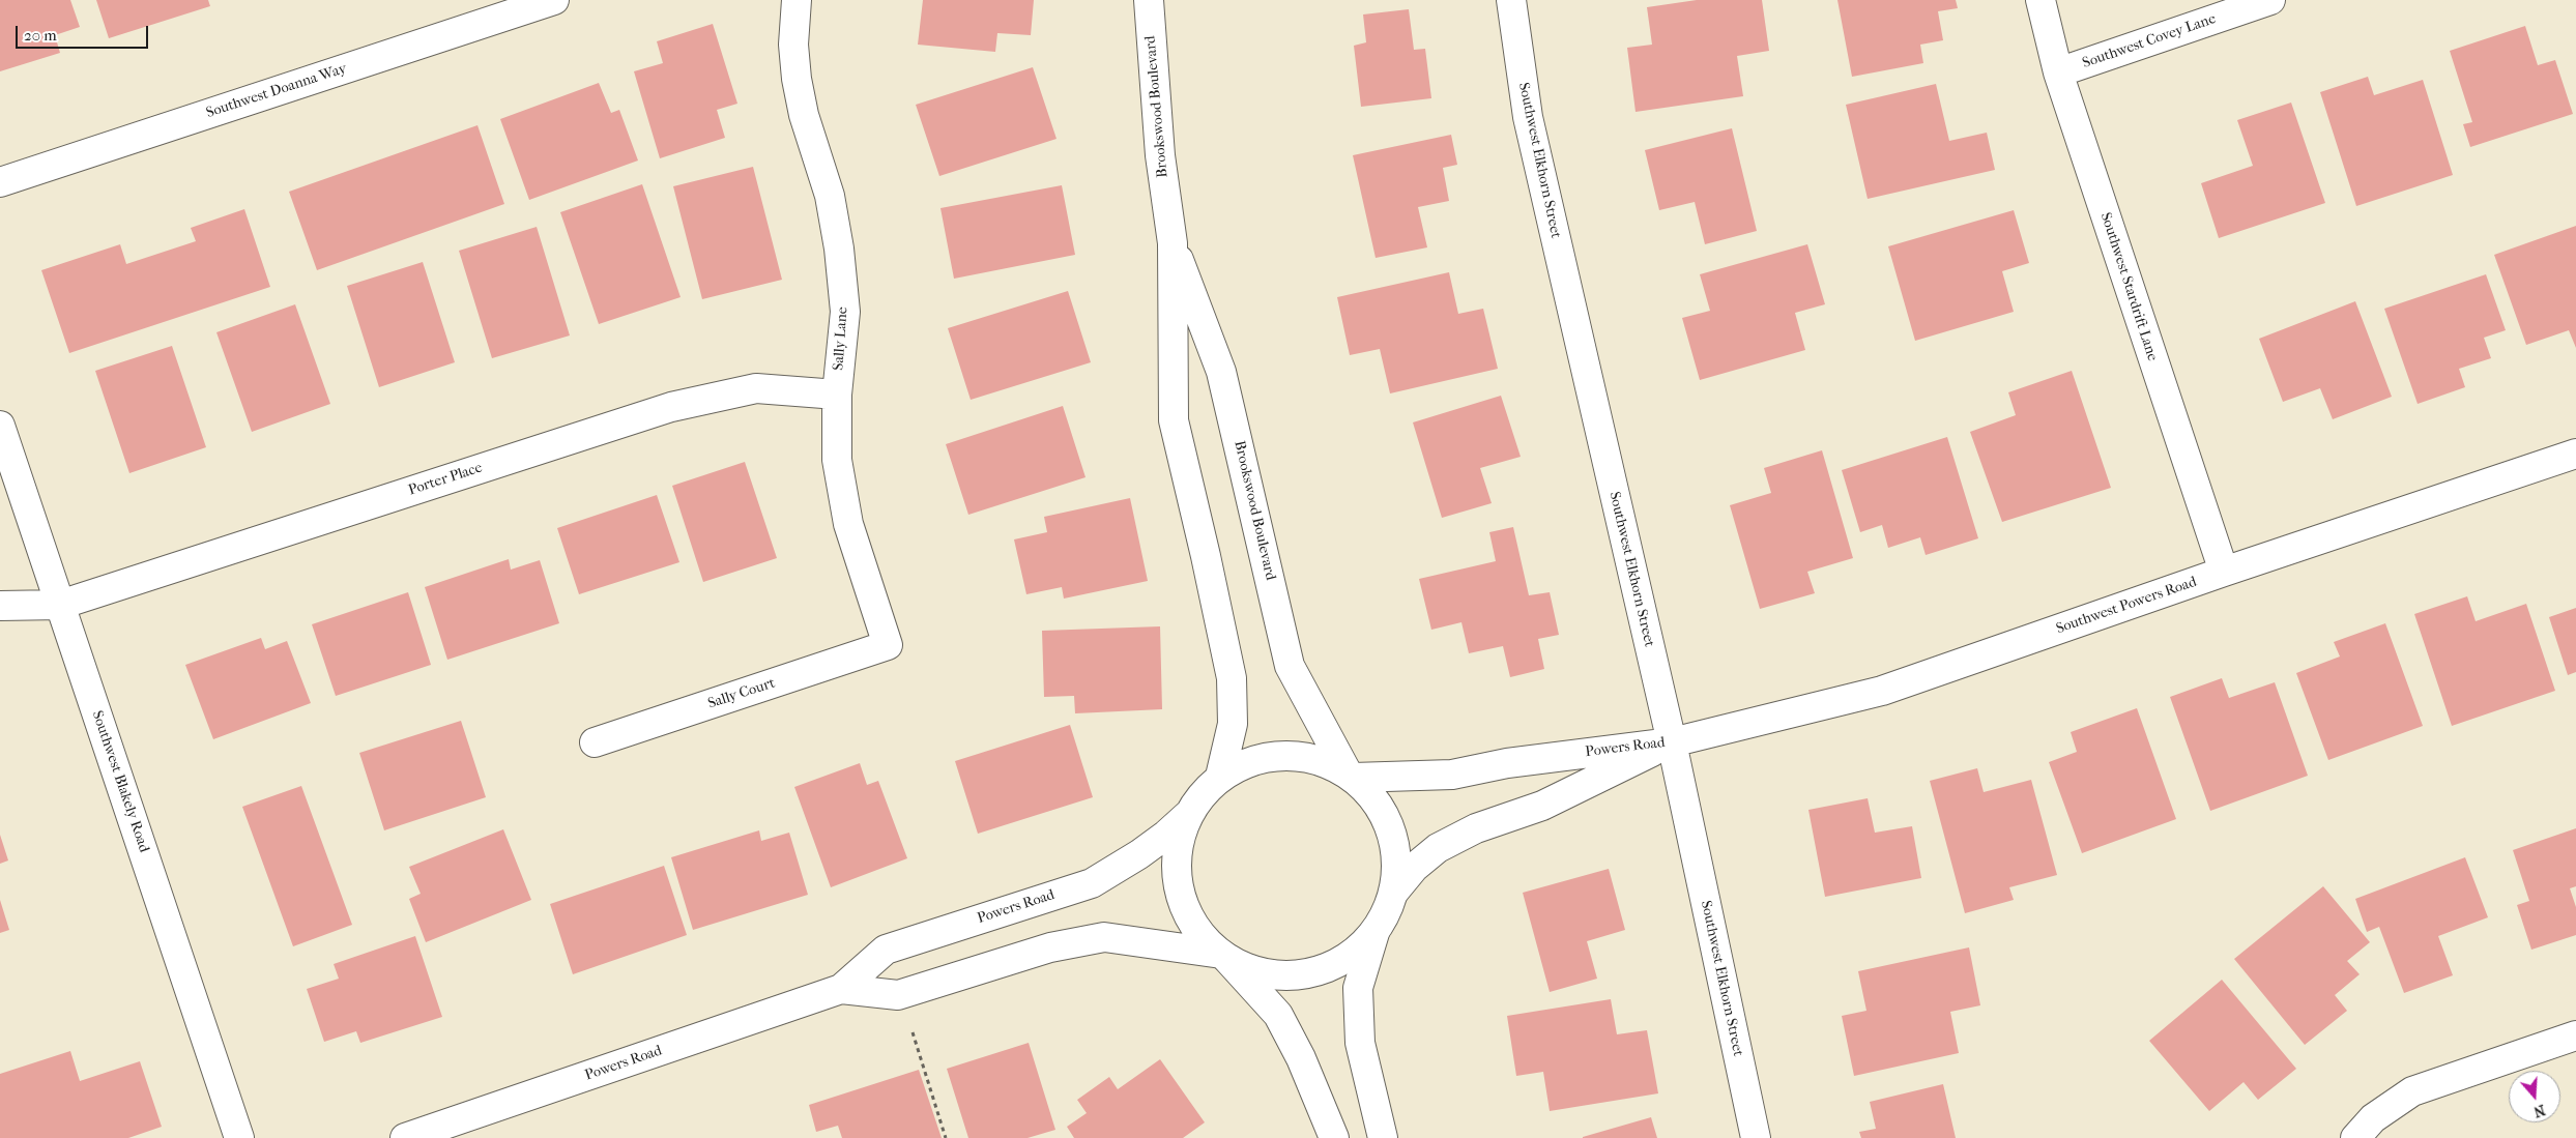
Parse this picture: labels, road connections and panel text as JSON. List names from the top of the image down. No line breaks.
{"streets":{"street":["Southwest Covey Lane","Southwest Doanna Way","Brookswood Boulevard","Southwest Elkhorn Street","Southwest Stardrift Lane","Sally Lane","Porter Place","Southwest Powers Road","Sally Court","Powers Road","Southwest Blakely Road"]},"crossings":[["Southwest Covey Lane","Southwest Stardrift Lane"],["Brookswood Boulevard","Powers Road"],["Southwest Elkhorn Street","Southwest Powers Road"],["Southwest Elkhorn Street","Powers Road"],["Southwest Stardrift Lane","Southwest Powers Road"],["Sally Lane","Porter Place"],["Sally Lane","Sally Court"],["Porter Place","Southwest Blakely Road"],["Southwest Powers Road","Powers Road"]],"scale_bar":"20 m","north":"bottom"}
